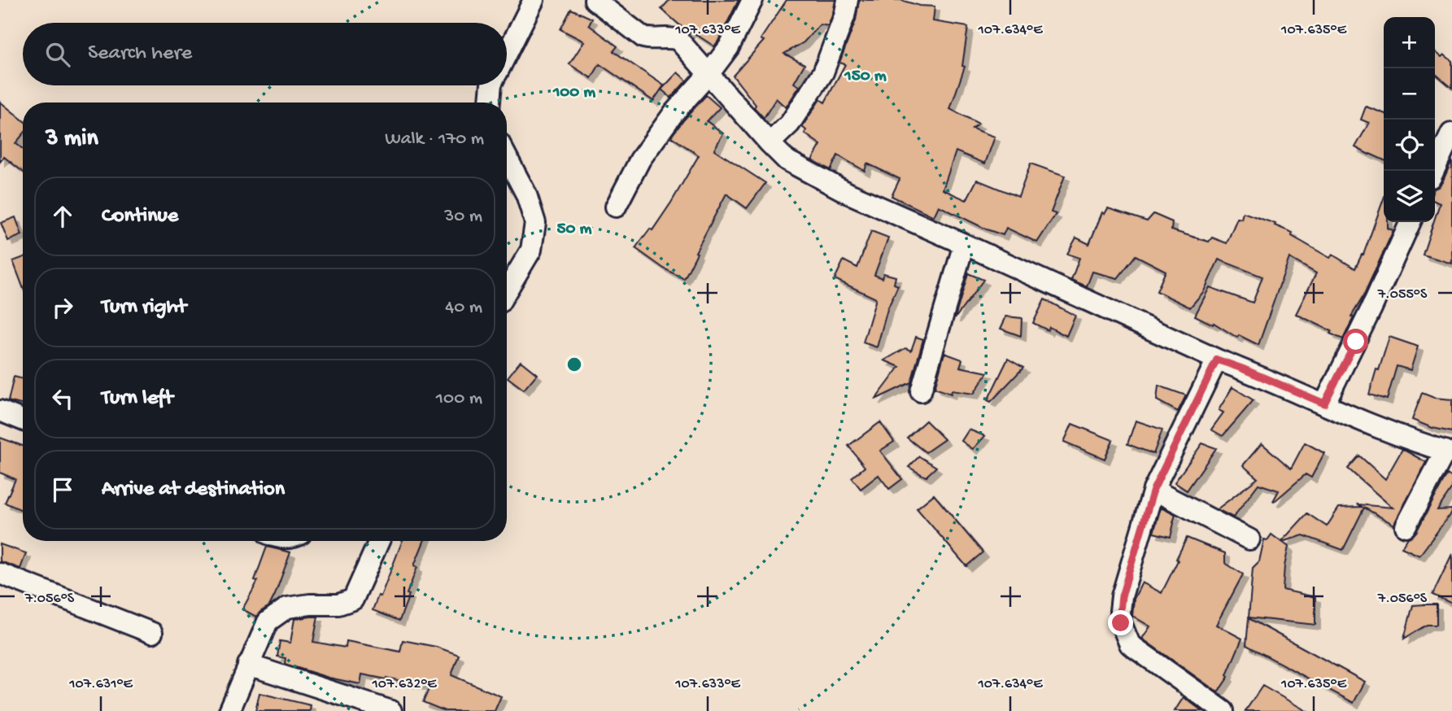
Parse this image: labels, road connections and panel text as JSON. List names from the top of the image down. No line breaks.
{"page":{"map_buttons":["+","−"],"search":"Search here","heading":["3 min","Walk · 170 m"],"list":[["Continue","30 m"],["Turn right","40 m"],["Turn left","100 m"],"Arrive at destination"]},"coordinates":["107.633°E","107.634°E","107.635°E","7.055°S","7.056°S","107.631°E","107.632°E"],"rings":["150 m","100 m","50 m"]}
